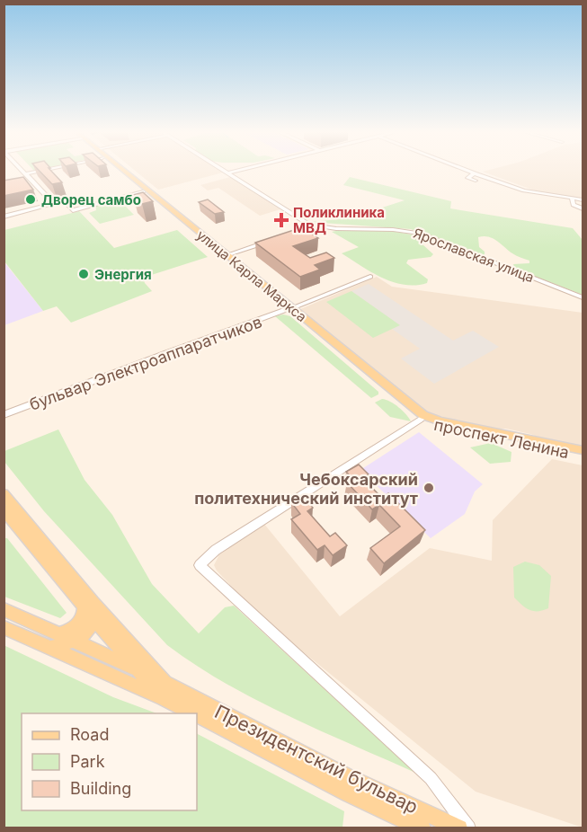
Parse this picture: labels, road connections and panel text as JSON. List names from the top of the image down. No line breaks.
{"streets":{"main road":["улица Карла Маркса","проспект Ленина","Президентский бульвар"],"street":["Ярославская улица","бульвар Электроаппаратчиков"]},"crossings":[["улица Карла Маркса","бульвар Электроаппаратчиков"],["улица Карла Маркса","проспект Ленина"]],"places":{"other":["Дворец самбо","Энергия","Чебоксарский политехнический институт"],"health":["Поликлиника МВД"]},"legend":["Road","Park","Building"]}
